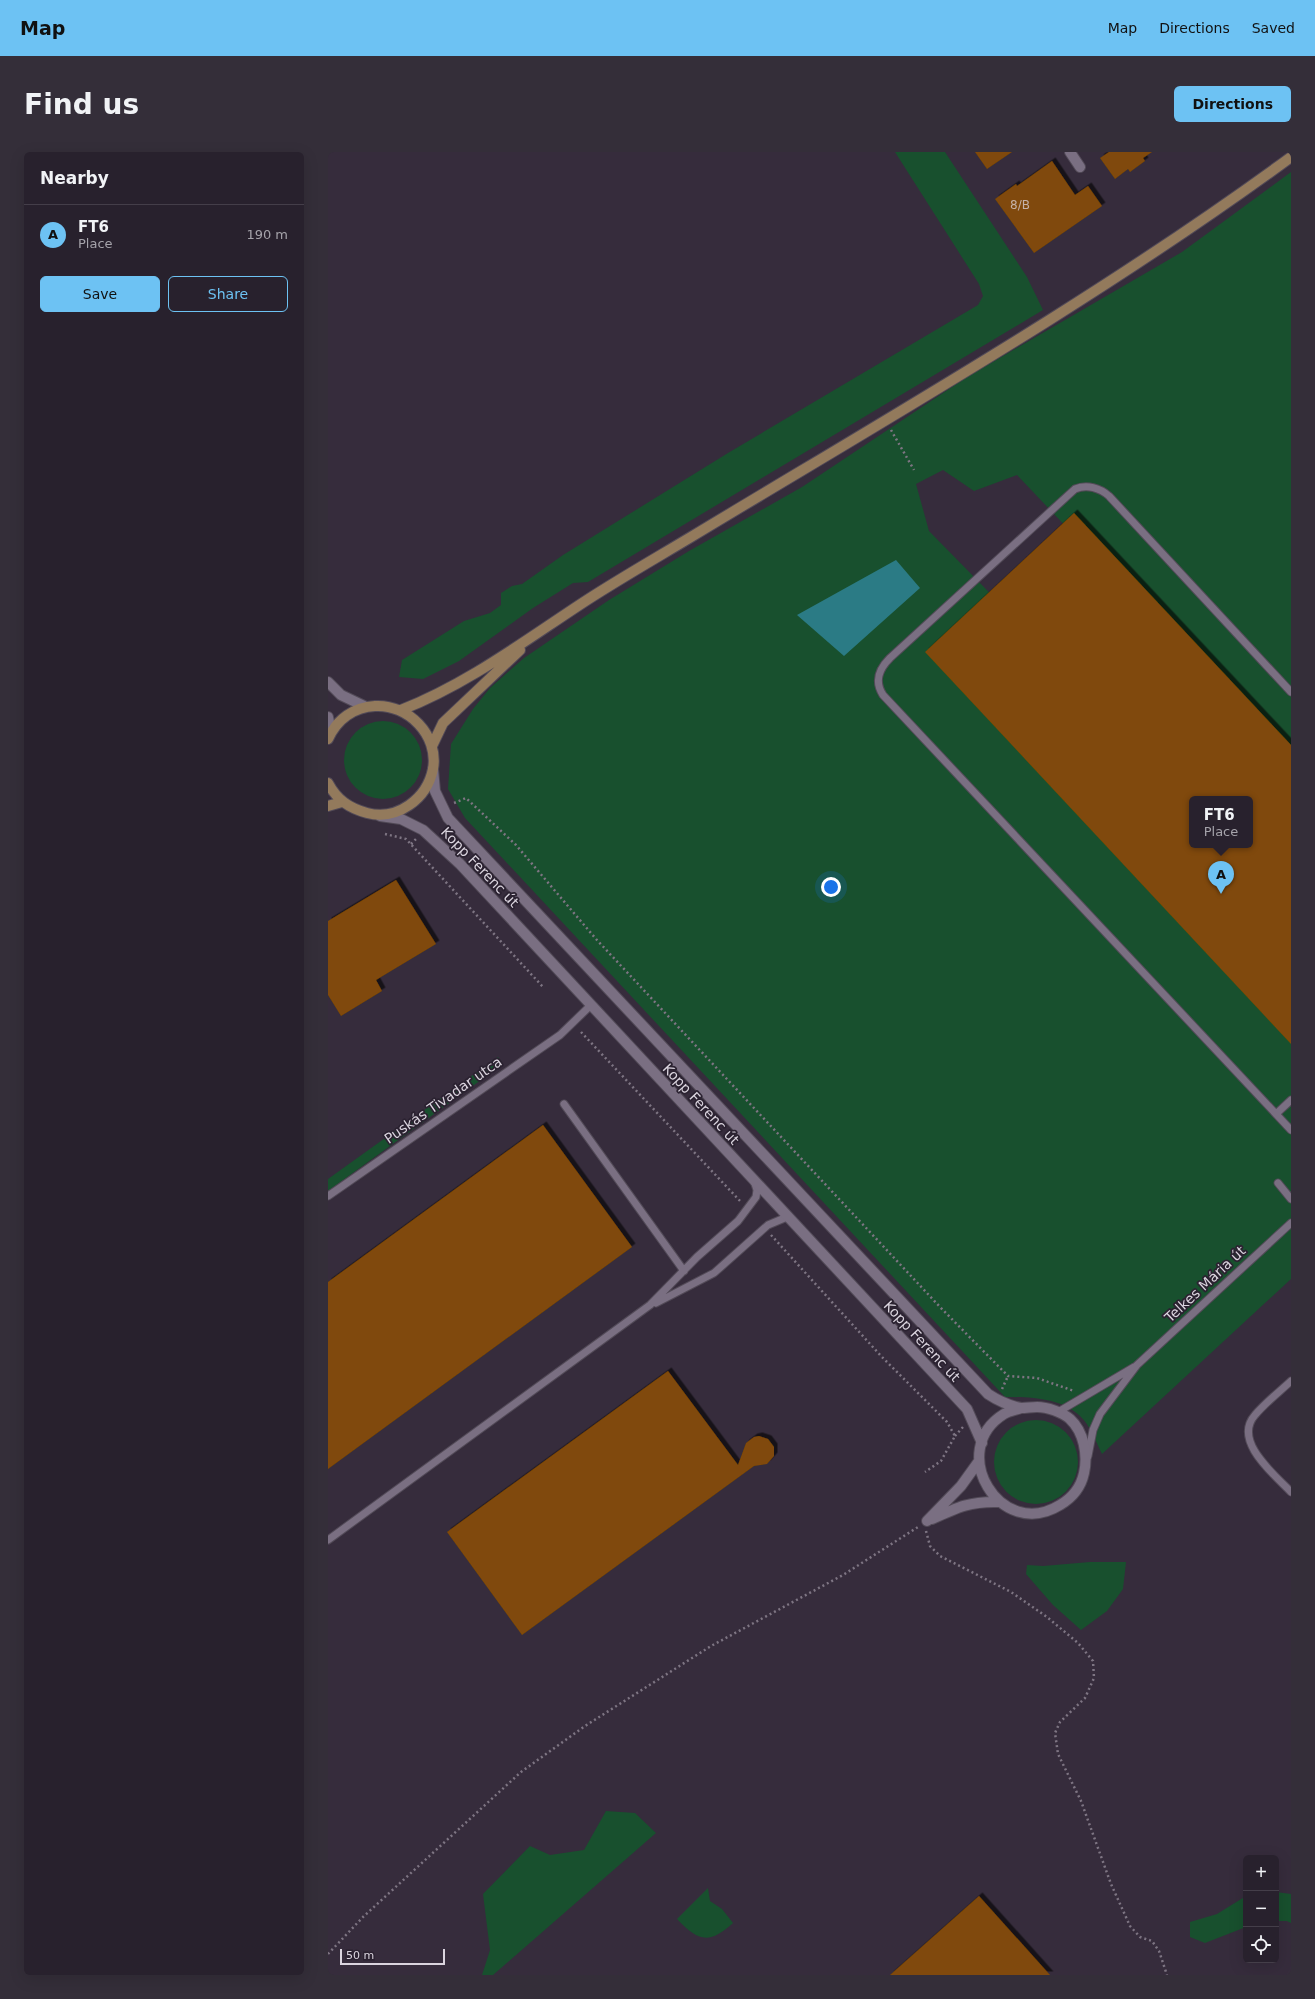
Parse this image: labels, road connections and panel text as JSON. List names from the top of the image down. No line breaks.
{"streets":{"street":["Kopp Ferenc út"],"lane":["Puskás Tivadar utca","Telkes Mária út"]},"crossings":[["Kopp Ferenc út","Puskás Tivadar utca"]],"house_numbers":["8/B"],"scale_bar":"50 m","page":{"header":"Map","nav":["Map","Directions","Saved"],"buttons":["Directions",["Save","Share"]],"title":"Find us","heading":"Nearby","list":[{"mark":"A","name":"FT6","note":"Place","value":"190 m"}],"popup":["FT6","Place"],"pins":"A","map_buttons":["+","−"],"scale":"50 m"}}
